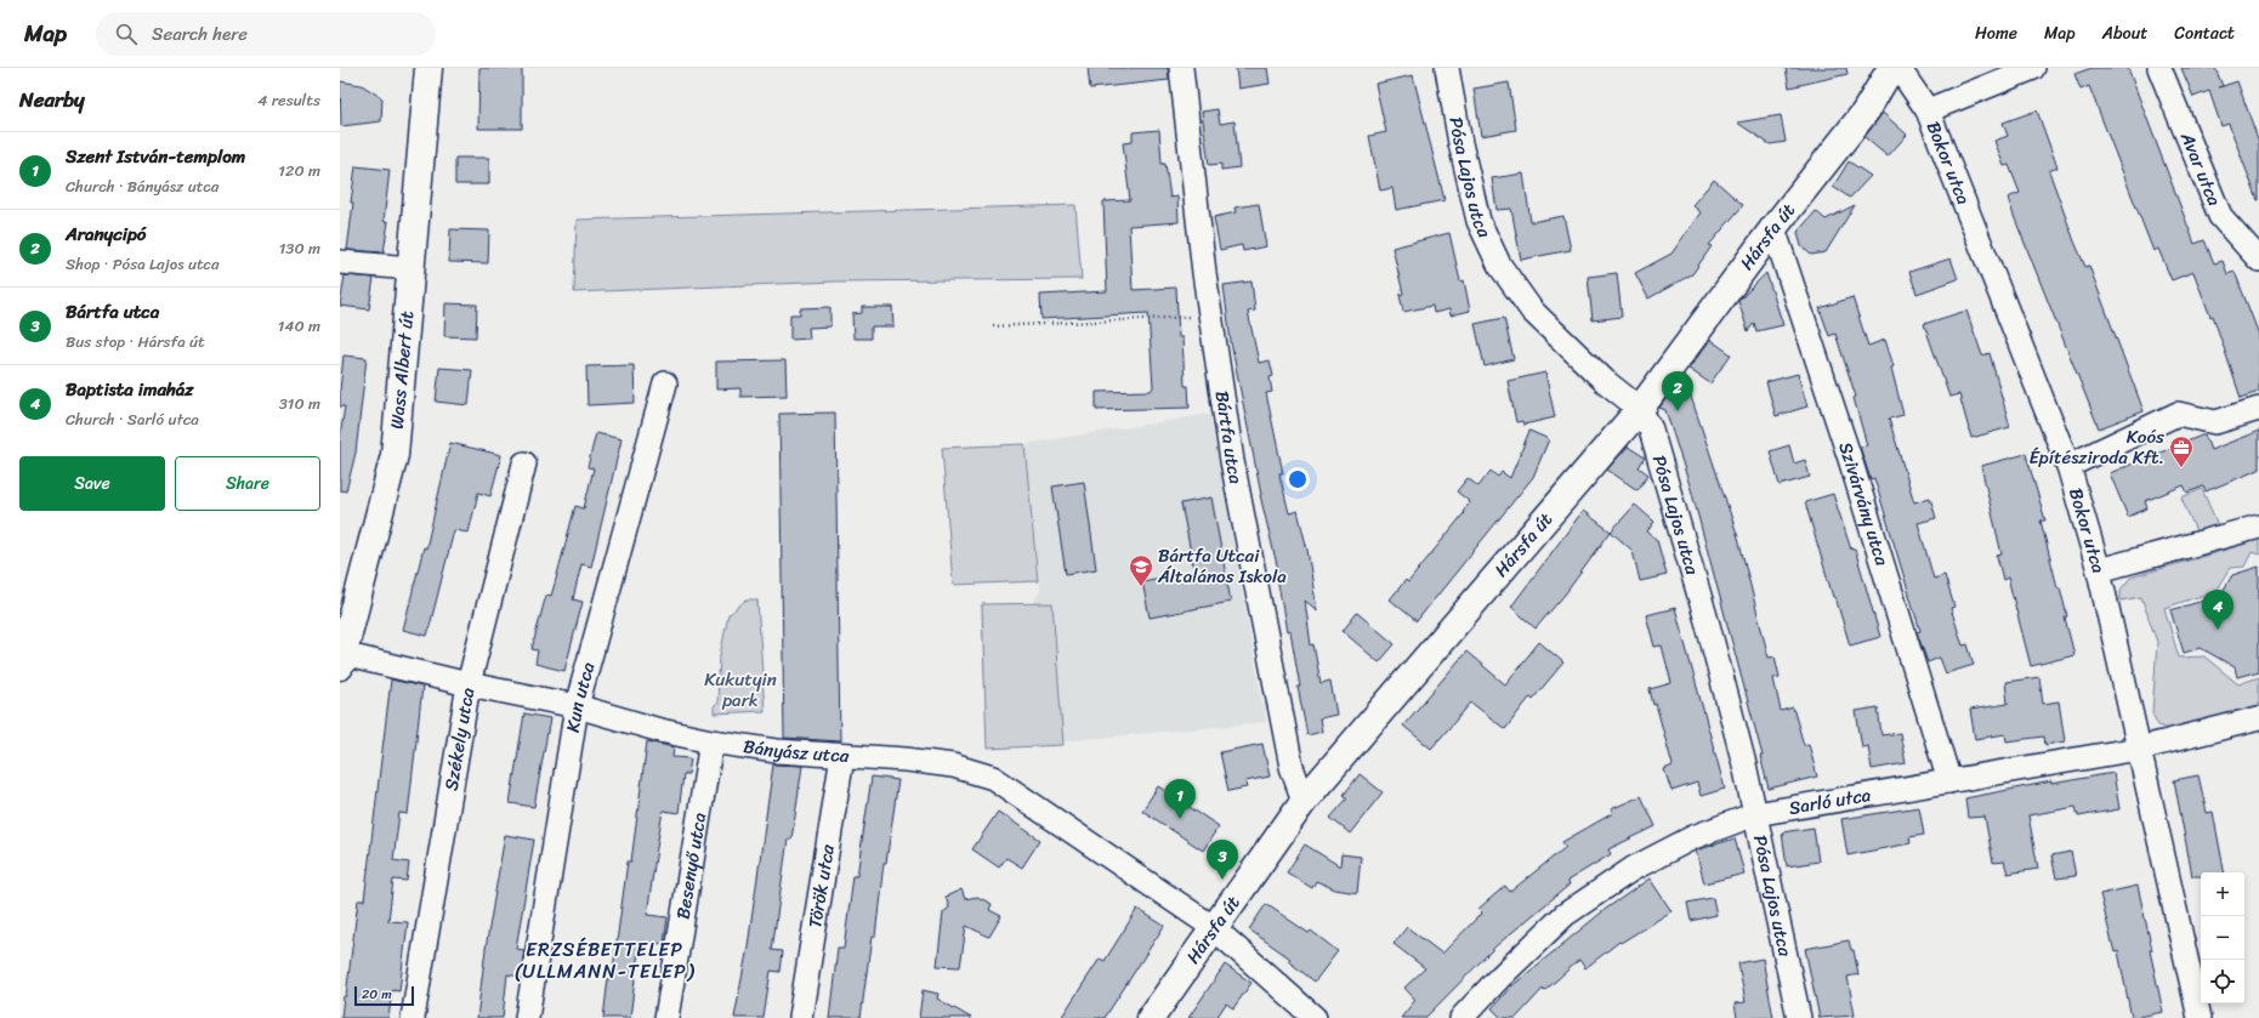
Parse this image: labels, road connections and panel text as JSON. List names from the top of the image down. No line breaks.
{"streets":{"street":["Bokor utca","Avar utca","Pósa Lajos utca","Hársfa út","Wass Albert út","Bártfa utca","Szivárvány utca","Kun utca","Székely utca","Bányász utca","Sarló utca","Besenyő utca","Török utca"]},"crossings":[["Bokor utca","Sarló utca"],["Pósa Lajos utca","Hársfa út"],["Pósa Lajos utca","Sarló utca"],["Hársfa út","Bártfa utca"],["Hársfa út","Szivárvány utca"],["Hársfa út","Bányász utca"],["Wass Albert út","Bányász utca"],["Szivárvány utca","Sarló utca"],["Kun utca","Bányász utca"],["Székely utca","Bányász utca"],["Bányász utca","Besenyő utca"],["Bányász utca","Török utca"]],"districts":["ERZSÉBETTELEP (ULLMANN-TELEP)"],"parks":["Kukutyin park"],"places":{"office":["Koós Építésziroda Kft."],"school or university":["Bártfa Utcai Általános Iskola"]},"scale_bar":"20 m","page":{"header":"Map","search":"Search here","nav":["Home","Map","About","Contact"],"heading":["Nearby","4 results"],"list":[{"mark":"1","name":"Szent István-templom","note":"Church · Bányász utca","value":"120 m"},{"mark":"2","name":"Aranycipó","note":"Shop · Pósa Lajos utca","value":"130 m"},{"mark":"3","name":"Bártfa utca","note":"Bus stop · Hársfa út","value":"140 m"},{"mark":"4","name":"Baptista imaház","note":"Church · Sarló utca","value":"310 m"}],"pins":["2","4","1","3"],"buttons":["Save","Share"],"map_buttons":["+","−"],"scale":"20 m"}}
